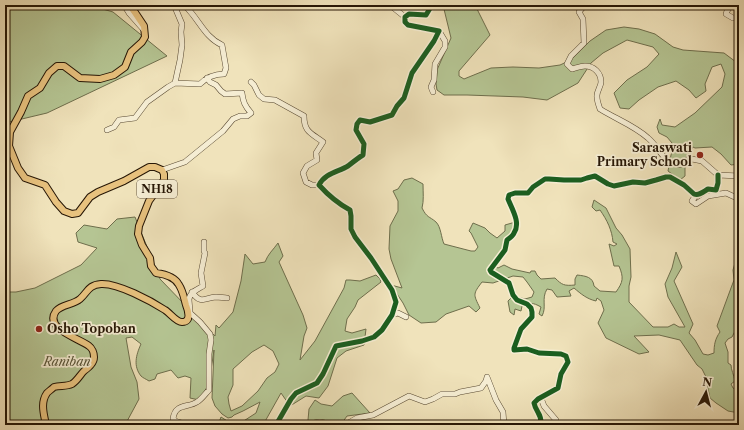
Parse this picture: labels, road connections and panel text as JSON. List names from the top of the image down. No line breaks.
{"streets":{"main road":["NH18"]},"parks":["Raniban"],"places":["Saraswati Primary School","Osho Topoban"],"north":"top"}
